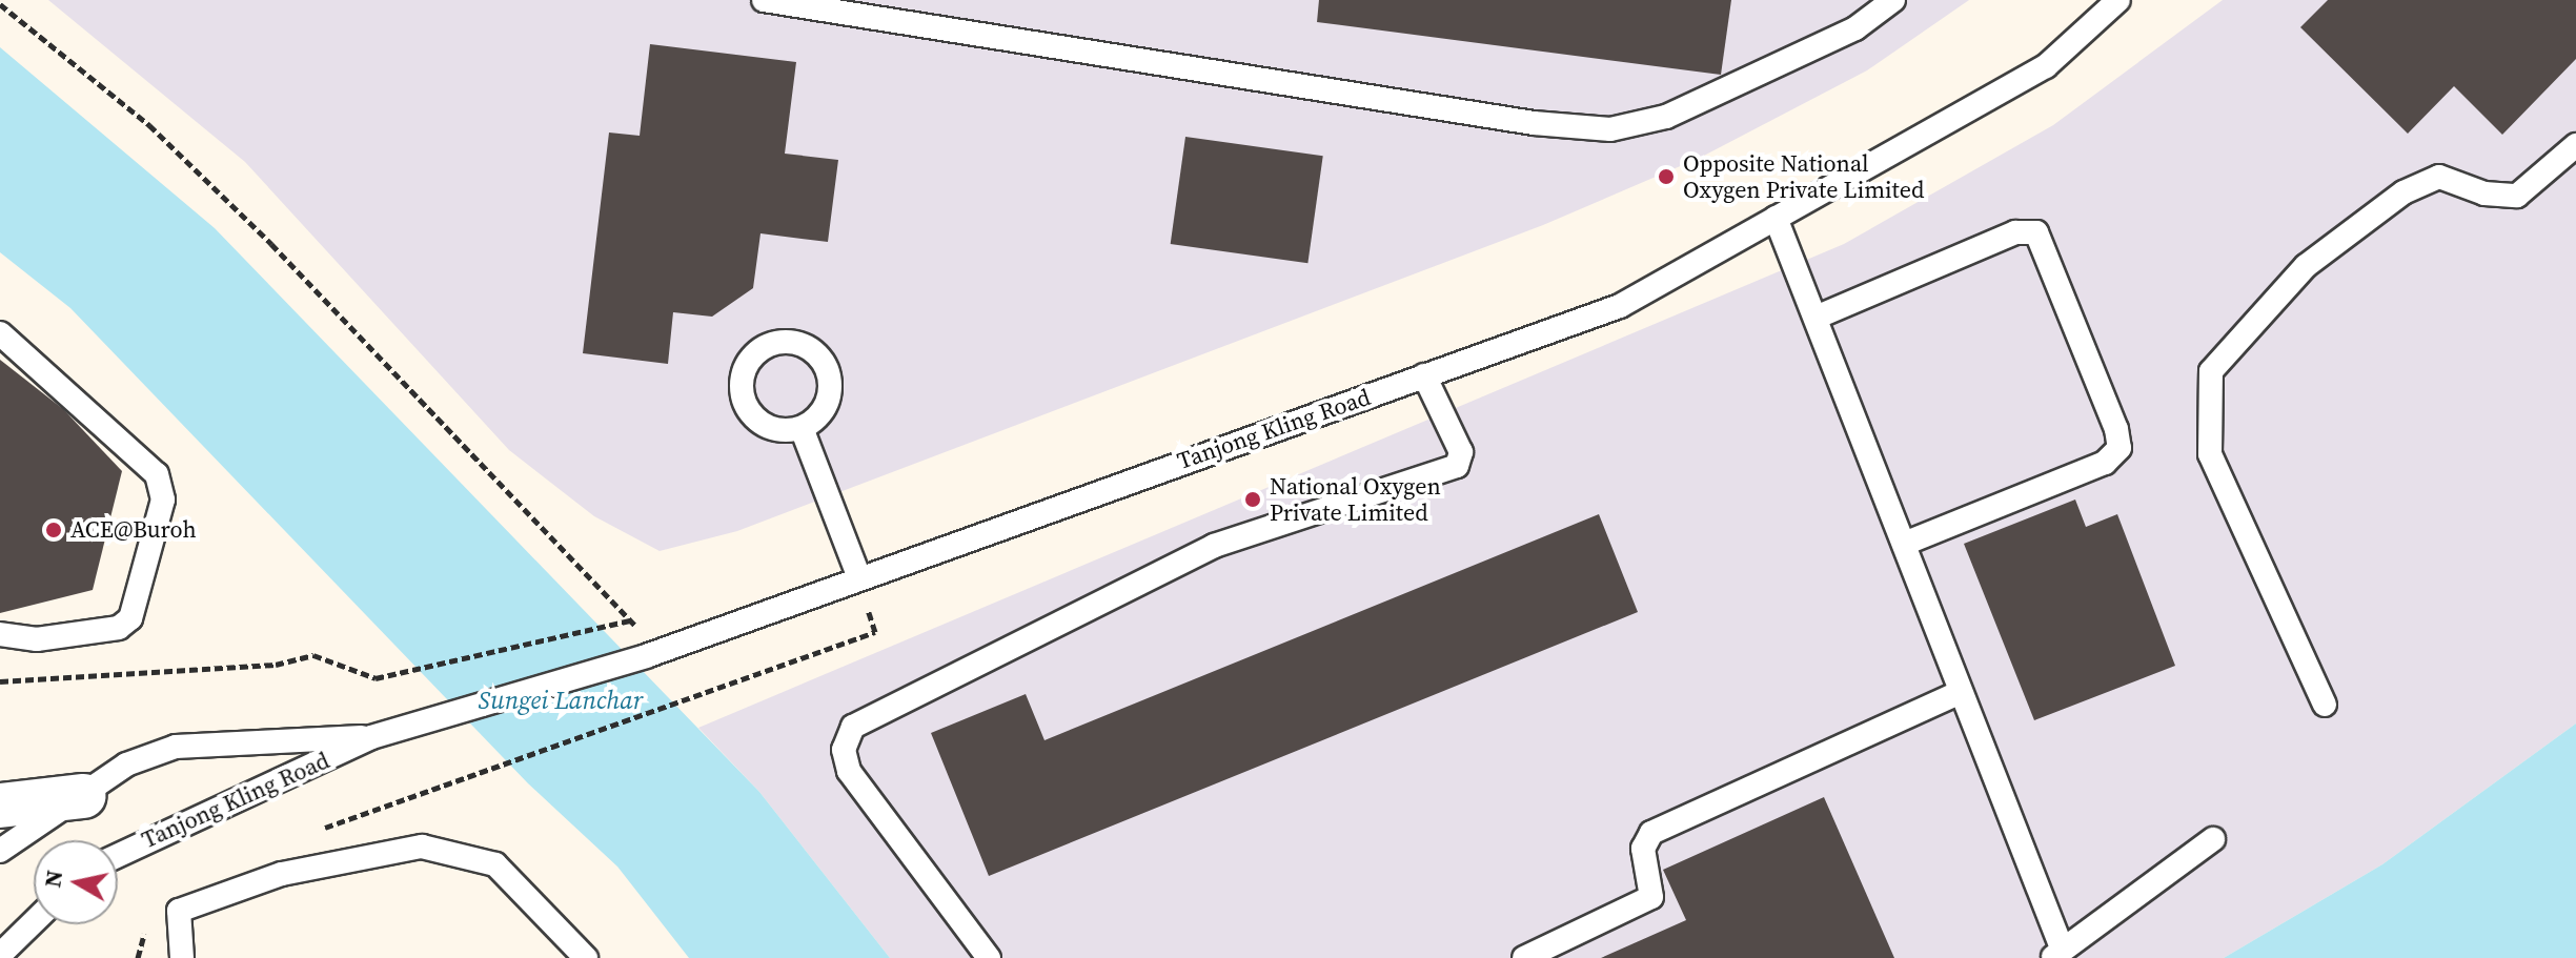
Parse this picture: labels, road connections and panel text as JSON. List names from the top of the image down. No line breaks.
{"streets":{"lane":["Tanjong Kling Road"]},"water":["Sungei Lanchar"],"places":["Opposite National Oxygen Private Limited","National Oxygen Private Limited","ACE@Buroh"],"north":"left"}
